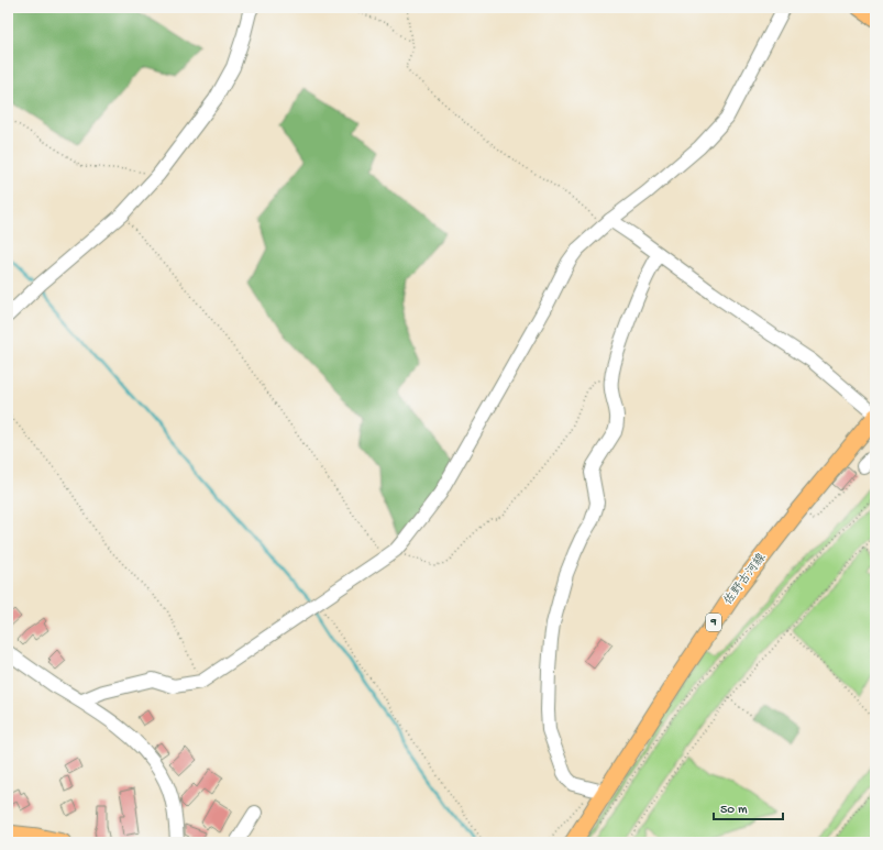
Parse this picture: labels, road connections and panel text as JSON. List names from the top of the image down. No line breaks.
{"streets":{"main road":["佐野古河線","9"]},"scale_bar":"50 m"}
